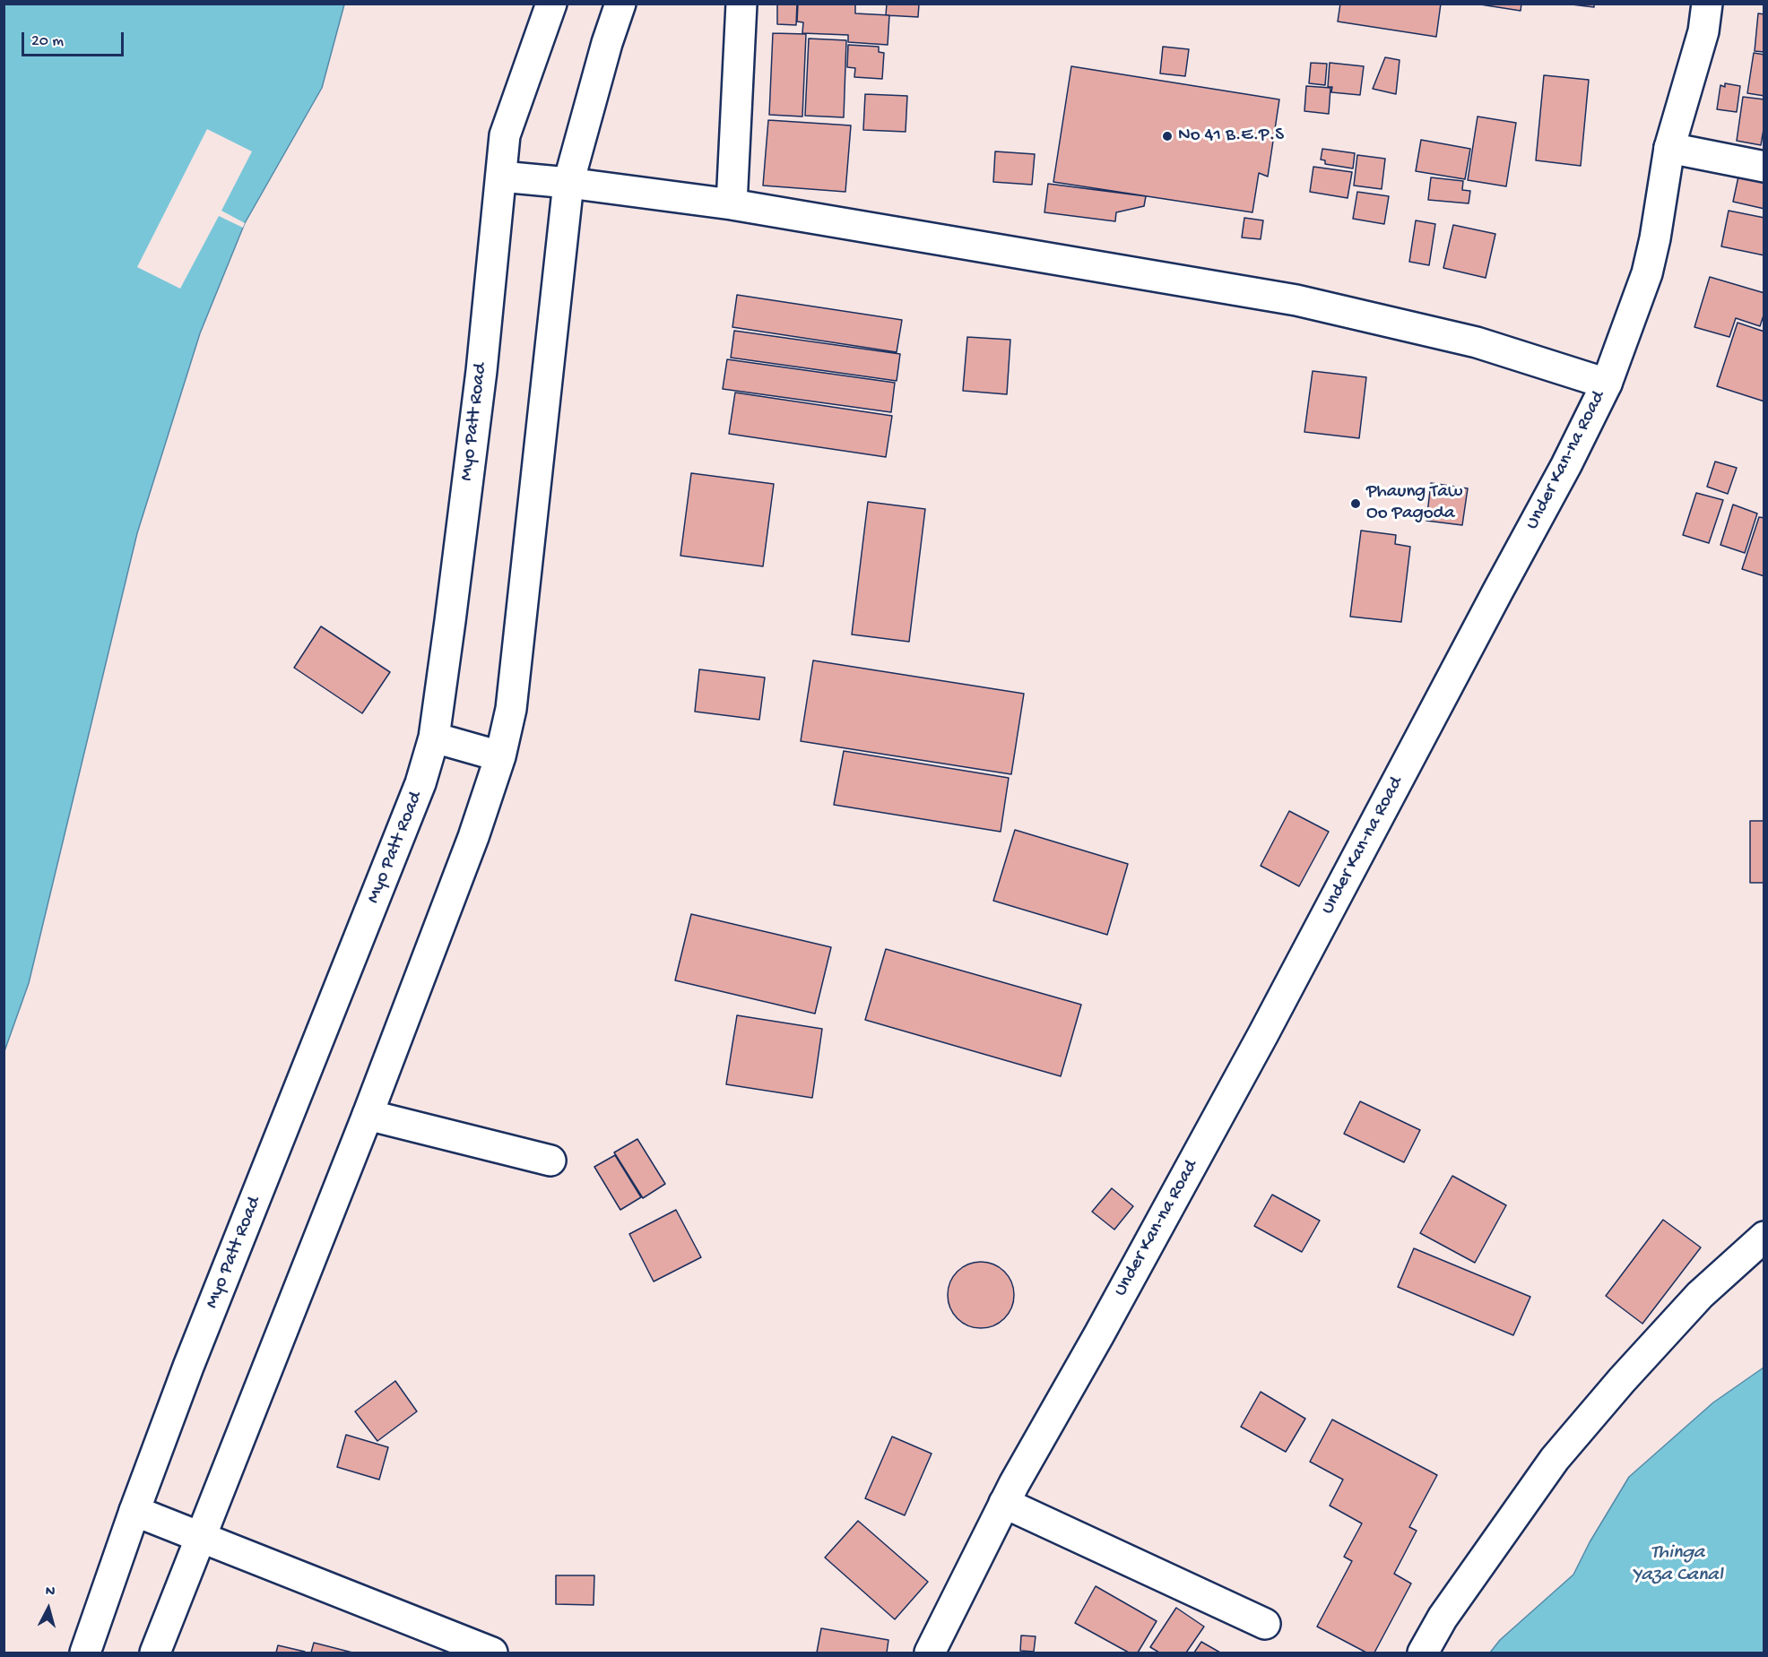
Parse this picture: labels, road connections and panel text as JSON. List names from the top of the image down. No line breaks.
{"streets":{"street":["Myo Patt Road","Under Kan-na Road"]},"water":["Thinga Yaza Canal"],"places":["No 41 B.E.P.S","Phaung Taw Oo Pagoda"],"scale_bar":"20 m","north":"top"}
